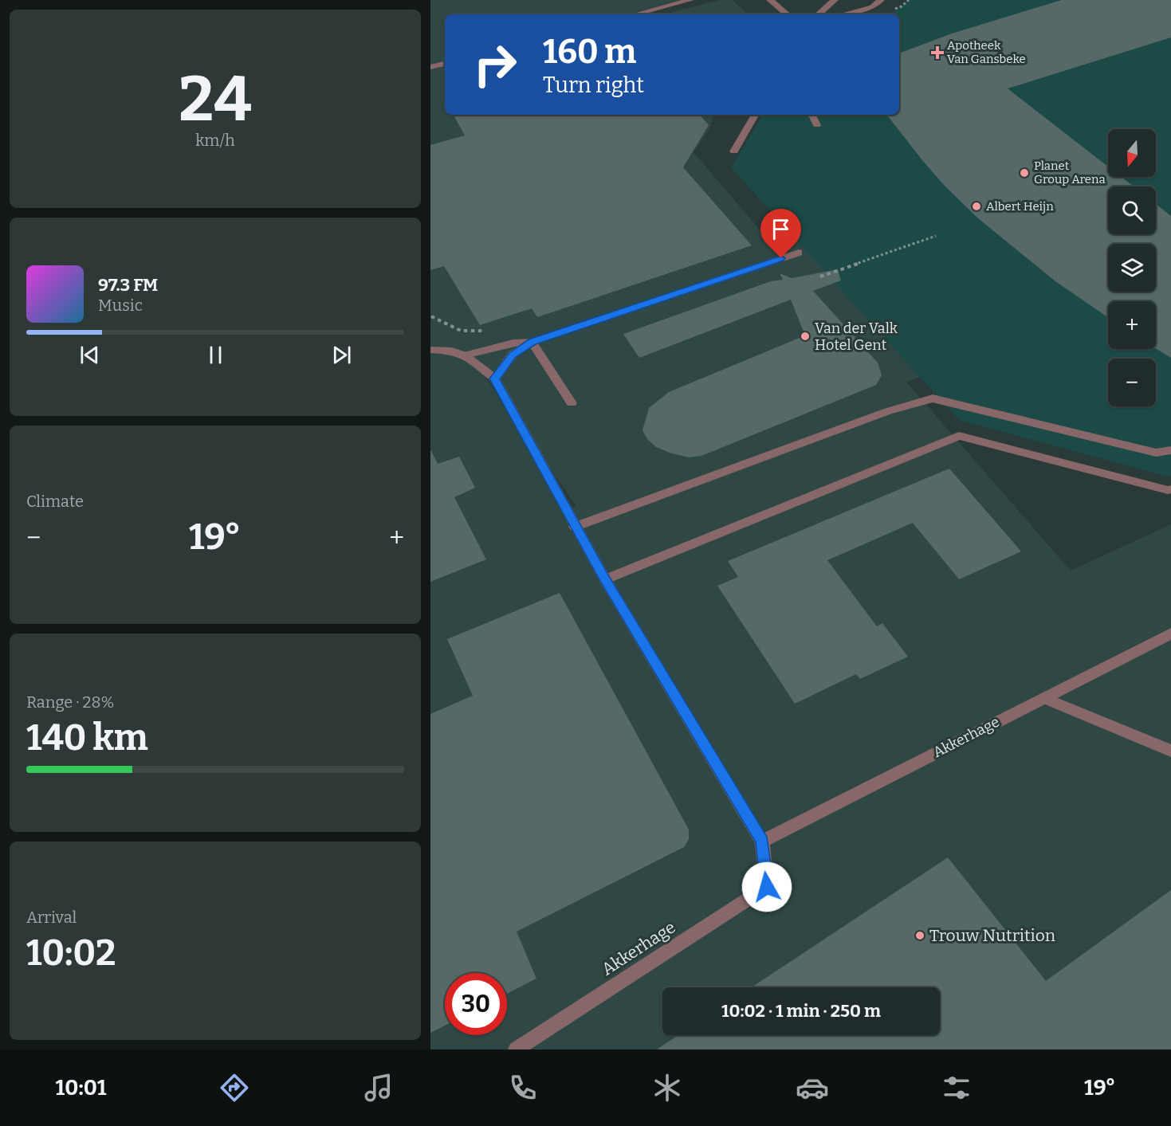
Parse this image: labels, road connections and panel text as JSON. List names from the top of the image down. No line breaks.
{"streets":{"street":["Akkerhage"]},"places":{"health":["Apotheek Van Gansbeke"],"other":["Planet Group Arena","Albert Heijn","Van der Valk Hotel Gent","Trouw Nutrition"]},"north":"bottom","page":{"tile":[["24","km/h"],"Climate",["Range · 28%","140 km"],["Arrival","10:02"]],"turn":["160 m","Turn right"],"map_buttons":["+","−"],"song":["97.3 FM","Music"],"heat":["−","19°","+"],"limit":"30","trip":"10:02 · 1 min · 250 m","tabs":["10:01","19°"]}}
